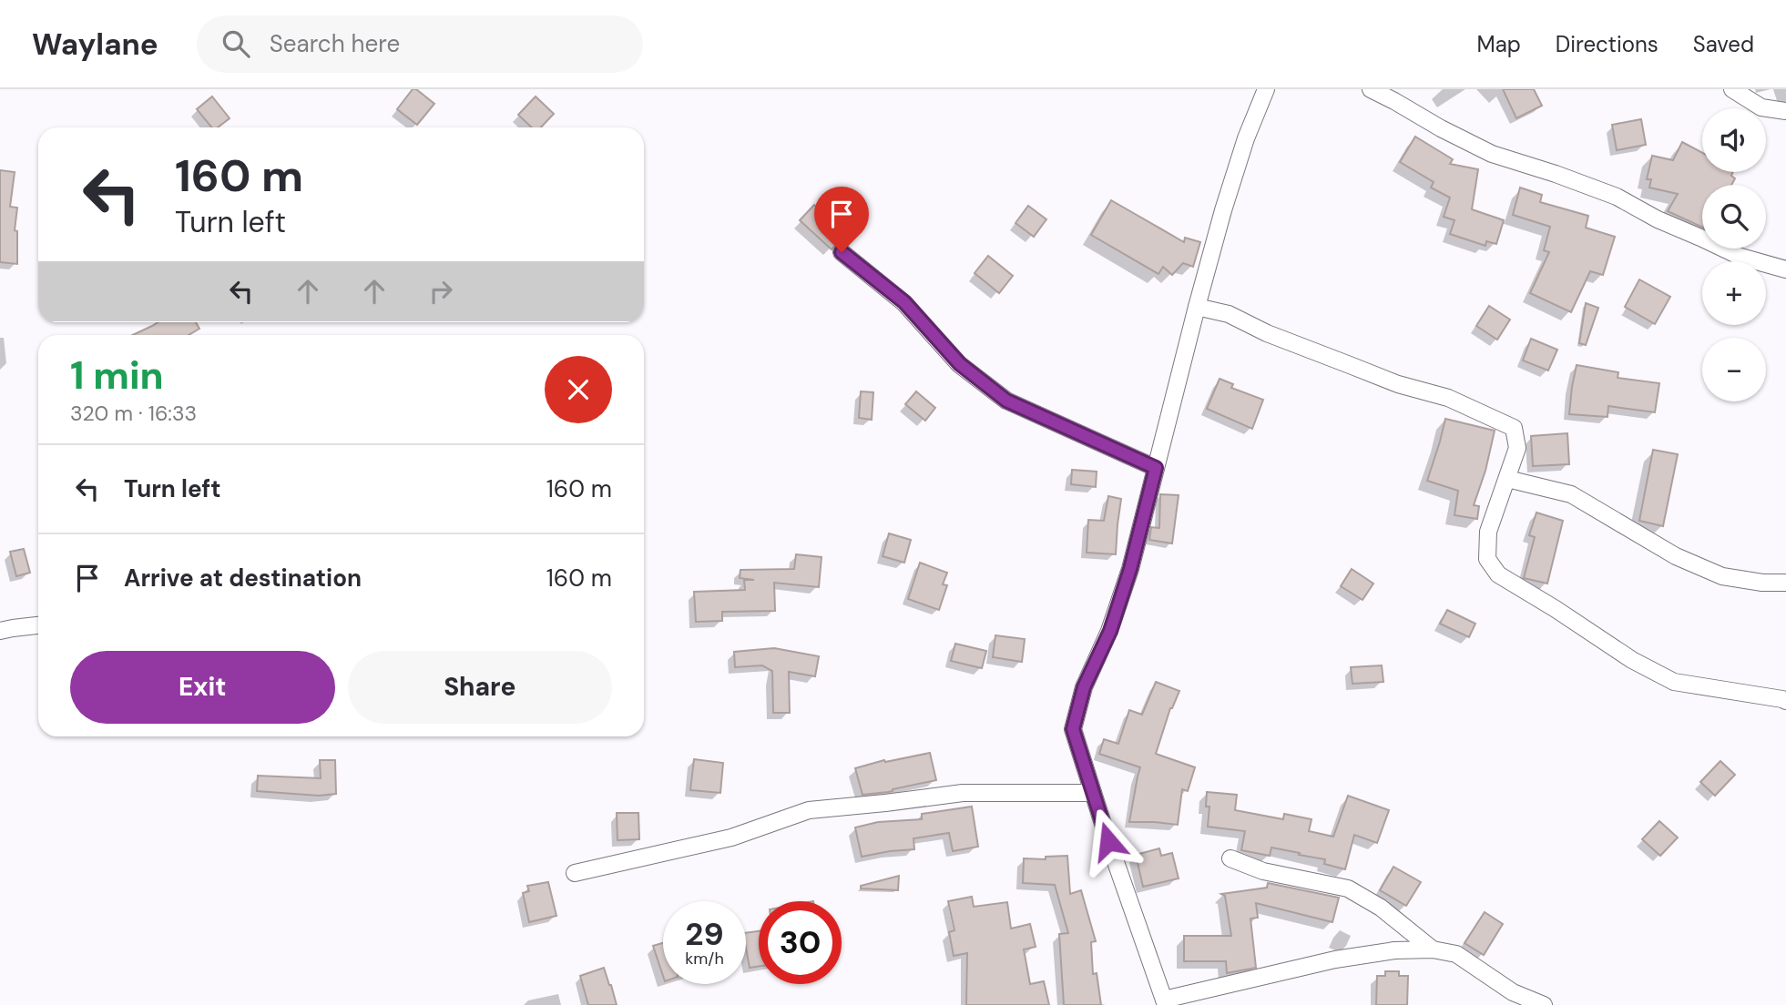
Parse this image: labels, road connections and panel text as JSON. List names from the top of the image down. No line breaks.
{"page":{"header":"Waylane","search":"Search here","nav":["Map","Directions","Saved"],"map_buttons":["+","−"],"turn":["160 m","Turn left"],"heading":["1 min","320 m · 16:33"],"list":[{"name":"Turn left","value":"160 m"},{"name":"Arrive at destination","value":"160 m"}],"buttons":["Exit","Share"],"speed":"29 km/h","limit":"30"}}
